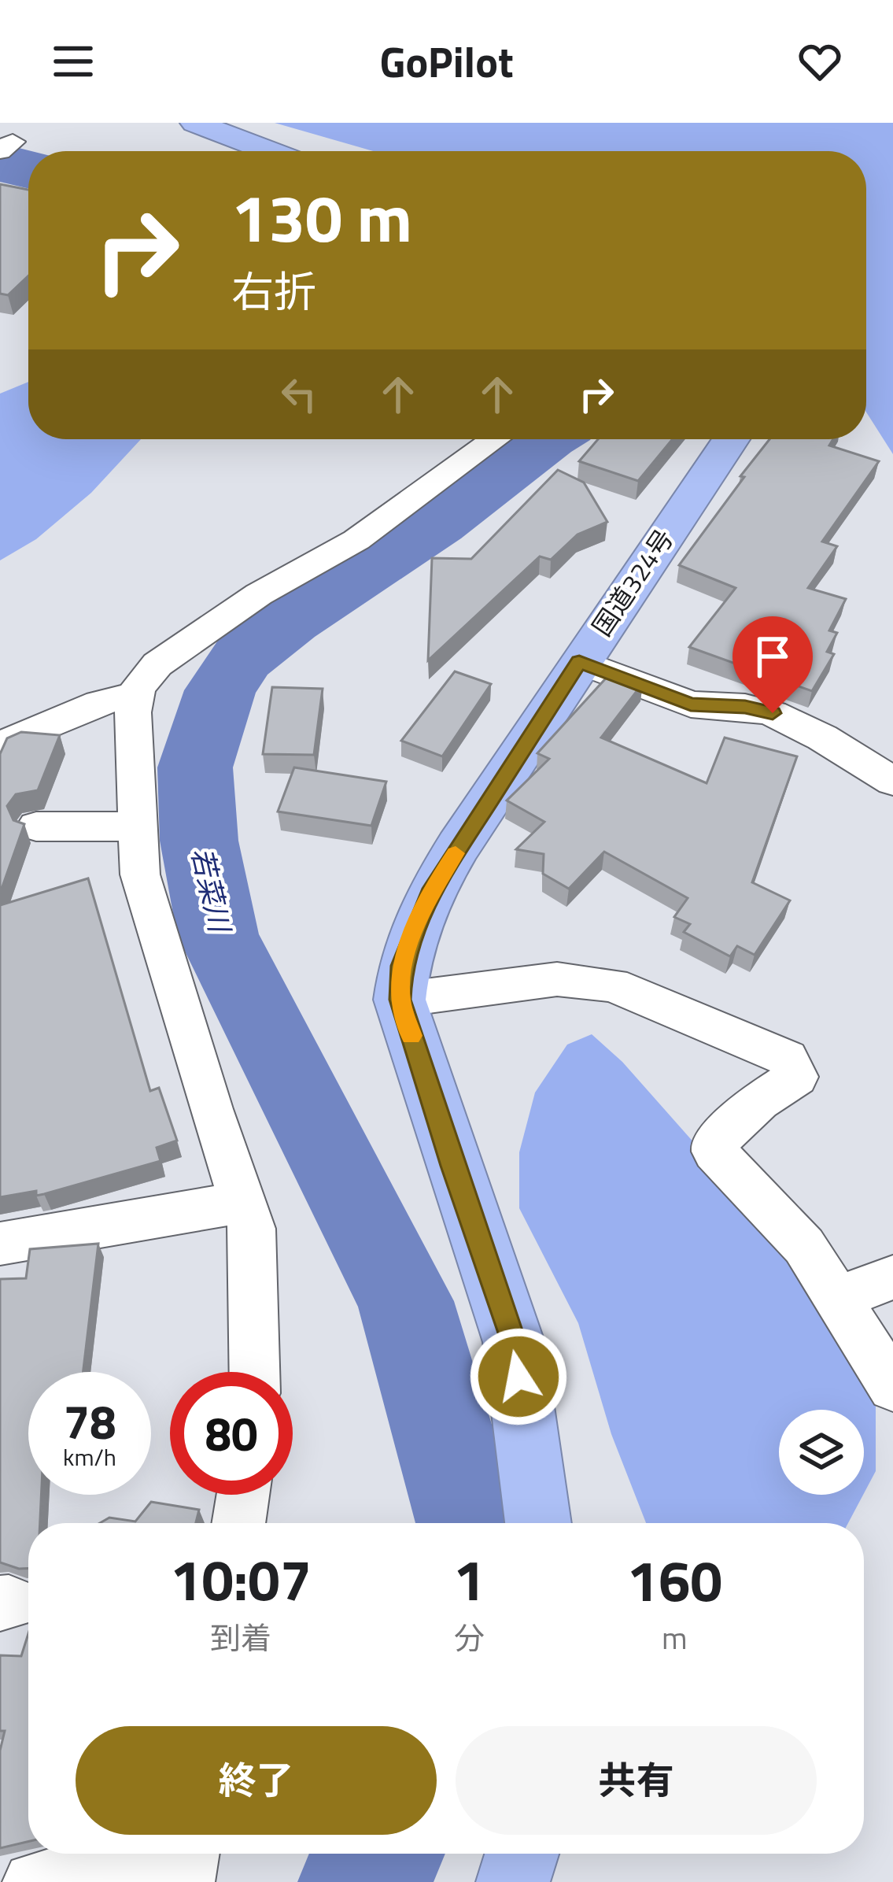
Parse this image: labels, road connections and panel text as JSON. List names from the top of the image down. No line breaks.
{"streets":{"highway":["国道324号"]},"water":["若菜川"],"page":{"header":"GoPilot","turn":["130 m","右折"],"speed":"78 km/h","limit":"80","eta":["10:07","到着","1","分","160","m"],"buttons":["終了","共有"]}}
